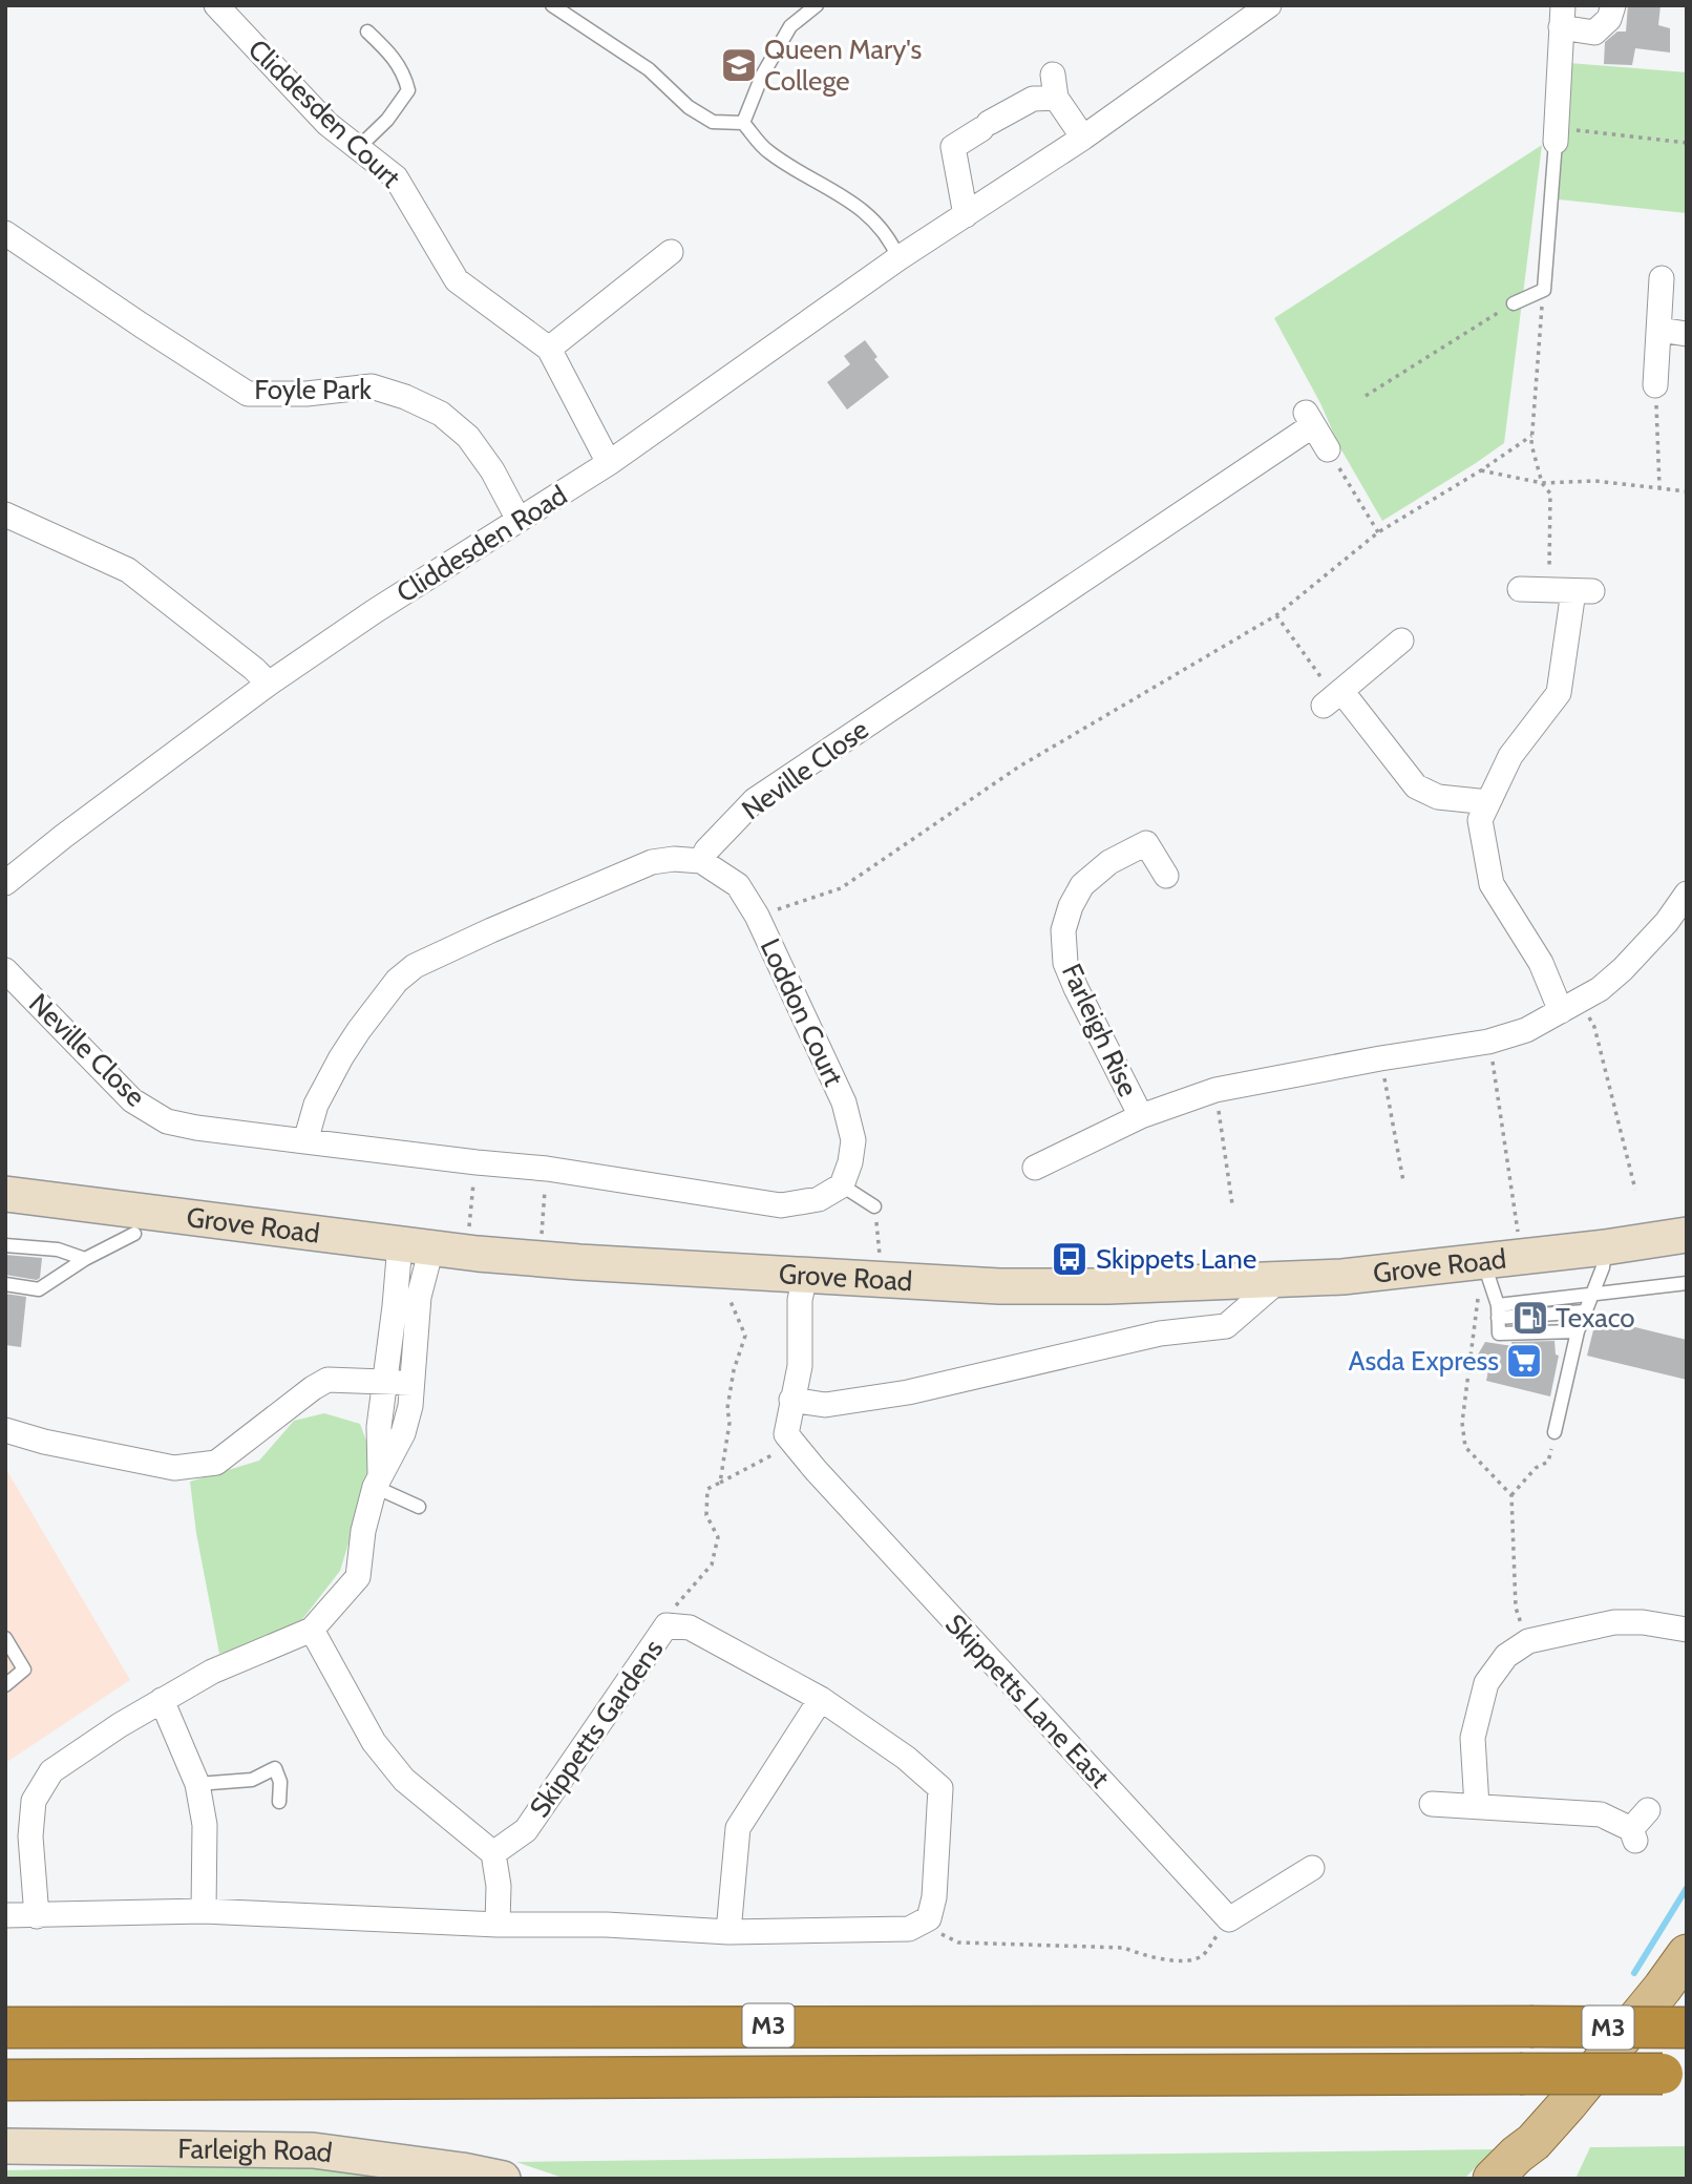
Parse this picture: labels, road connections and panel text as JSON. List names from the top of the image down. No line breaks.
{"streets":{"highway":["M3"],"street":["Cliddesden Court","Foyle Park","Cliddesden Road","Neville Close","Loddon Court","Farleigh Rise","Grove Road","Skippetts Lane East","Skippetts Gardens","Farleigh Road"]},"crossings":[["Cliddesden Court","Cliddesden Road"],["Foyle Park","Cliddesden Road"],["Neville Close","Loddon Court"]],"places":{"school or university":["Queen Mary's College"],"bus stop":["Skippets Lane"],"fuel station":["Texaco"],"supermarket":["Asda Express"]}}
